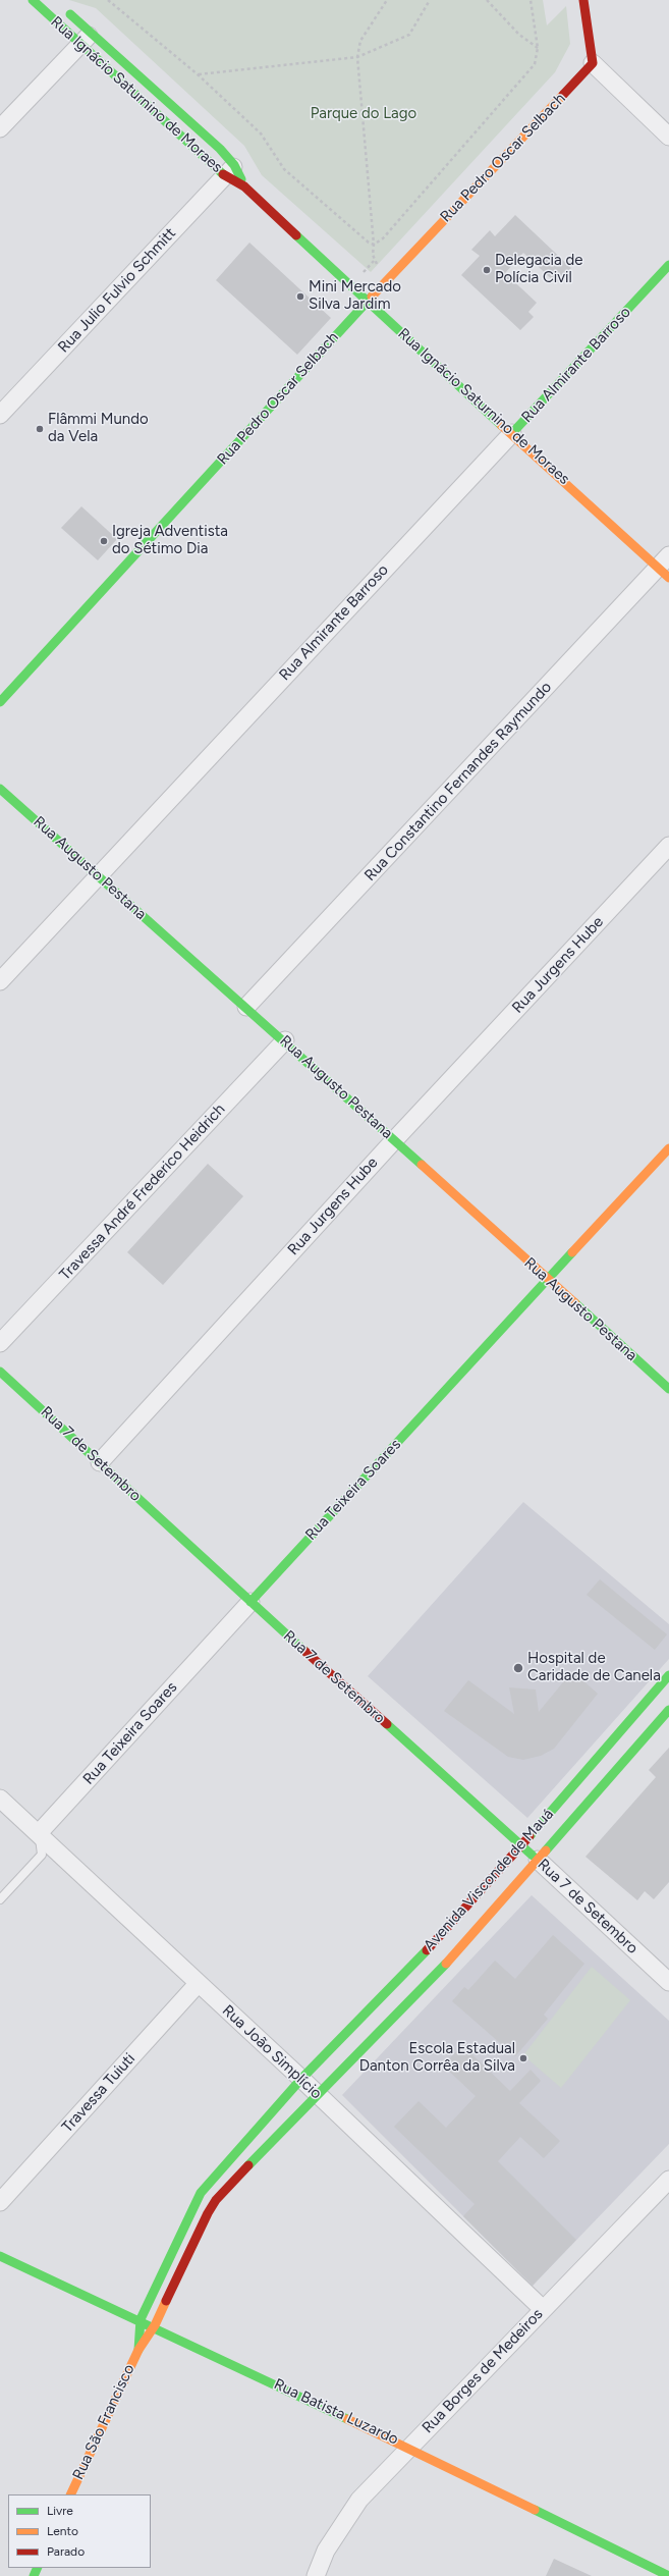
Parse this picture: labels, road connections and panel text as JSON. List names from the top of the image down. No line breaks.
{"streets":{"street":["Rua Ignácio Saturnino de Moraes","Rua Pedro Oscar Selbach","Rua Julio Fulvio Schmitt","Rua Almirante Barroso","Rua Constantino Fernandes Raymundo","Rua Augusto Pestana","Rua Jurgens Hube","Travessa André Frederico Heidrich","Rua 7 de Setembro","Rua Teixeira Soares","Avenida Visconde de Mauá","Rua João Simplício","Travessa Tuiuti","Rua Borges de Medeiros","Rua Batista Luzardo","Rua São Francisco"]},"crossings":[["Rua Ignácio Saturnino de Moraes","Rua Pedro Oscar Selbach"],["Rua Ignácio Saturnino de Moraes","Rua Julio Fulvio Schmitt"],["Rua Ignácio Saturnino de Moraes","Rua Almirante Barroso"],["Rua Ignácio Saturnino de Moraes","Rua Constantino Fernandes Raymundo"],["Rua Almirante Barroso","Rua Augusto Pestana"],["Rua Constantino Fernandes Raymundo","Rua Augusto Pestana"],["Rua Augusto Pestana","Rua Jurgens Hube"],["Rua Augusto Pestana","Travessa André Frederico Heidrich"],["Rua Augusto Pestana","Rua Teixeira Soares"],["Rua Jurgens Hube","Rua 7 de Setembro"],["Rua 7 de Setembro","Rua Teixeira Soares"],["Rua 7 de Setembro","Avenida Visconde de Mauá"],["Rua Teixeira Soares","Rua João Simplício"],["Avenida Visconde de Mauá","Rua João Simplício"],["Avenida Visconde de Mauá","Rua Batista Luzardo"],["Avenida Visconde de Mauá","Rua São Francisco"],["Rua João Simplício","Travessa Tuiuti"],["Rua João Simplício","Rua Borges de Medeiros"],["Rua Borges de Medeiros","Rua Batista Luzardo"],["Rua Batista Luzardo","Rua São Francisco"]],"parks":["Parque do Lago"],"places":["Delegacia de Polícia Civil","Mini Mercado Silva Jardim","Flâmmi Mundo da Vela","Igreja Adventista do Sétimo Dia","Hospital de Caridade de Canela","Escola Estadual Danton Corrêa da Silva"],"legend":["Livre","Lento","Parado"]}
